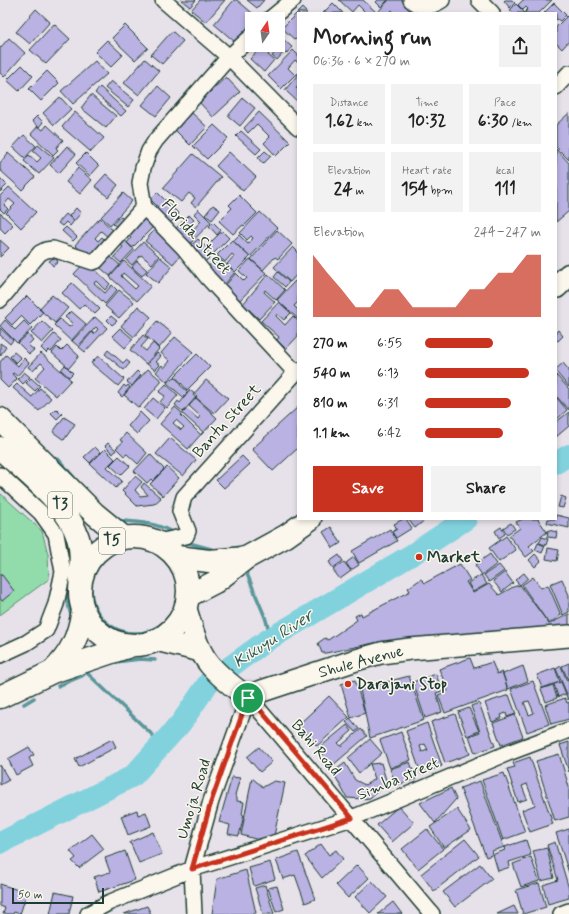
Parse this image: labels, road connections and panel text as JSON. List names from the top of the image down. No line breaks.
{"streets":{"highway":["T3","T5"],"main road":["Shule Avenue"],"street":["Florida Street","Bantu Street","Bahi Road","Simba street","Umoja Road"]},"crossings":[["Florida Street","Bantu Street"],["Bantu Street","T3"],["Bantu Street","T5"],["T3","T5"],["Shule Avenue","Bahi Road"],["Shule Avenue","Umoja Road"],["Bahi Road","Simba street"],["Bahi Road","Umoja Road"],["Simba street","Umoja Road"]],"water":["Kikuyu River"],"places":["Market","Darajani Stop"],"scale_bar":"50 m","north":"top","page":{"heading":["Morning run","06:36 · 6 × 270 m"],"stats":[["Distance","1.62 km"],["Time","10:32"],["Pace","6:30 /km"],["Elevation","24 m"],["Heart rate","154 bpm"],["kcal","111"]],"chart":["Elevation","244–247 m"],"list":[{"name":"270 m","note":"6:55"},{"name":"540 m","note":"6:13"},{"name":"810 m","note":"6:31"},{"name":"1.1 km","note":"6:42"}],"buttons":["Save","Share"],"scale":"50 m"}}
